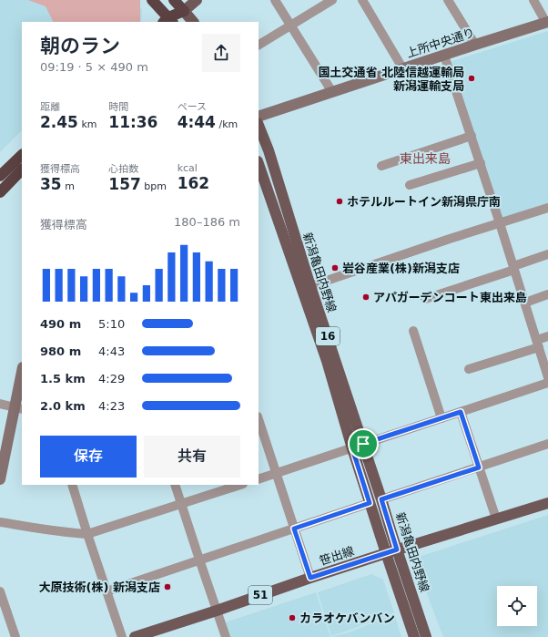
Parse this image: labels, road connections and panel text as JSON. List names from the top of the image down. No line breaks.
{"streets":{"main road":["新潟亀田内野線","16","笹出線","51"],"street":["上所中央通り"]},"crossings":[["新潟亀田内野線","笹出線"]],"districts":["東出来島"],"places":["国土交通省 北陸信越運輸局 新潟運輸支局","ホテルルートイン新潟県庁南","岩谷産業(株)新潟支店","アパガーデンコート東出来島","大原技術(株) 新潟支店","カラオケバンバン"],"page":{"heading":["朝のラン","09:19 · 5 × 490 m"],"stats":[["距離","2.45 km"],["時間","11:36"],["ペース","4:44 /km"],["獲得標高","35 m"],["心拍数","157 bpm"],["kcal","162"]],"chart":["獲得標高","180–186 m"],"list":[{"name":"490 m","note":"5:10"},{"name":"980 m","note":"4:43"},{"name":"1.5 km","note":"4:29"},{"name":"2.0 km","note":"4:23"}],"buttons":["保存","共有"]}}
